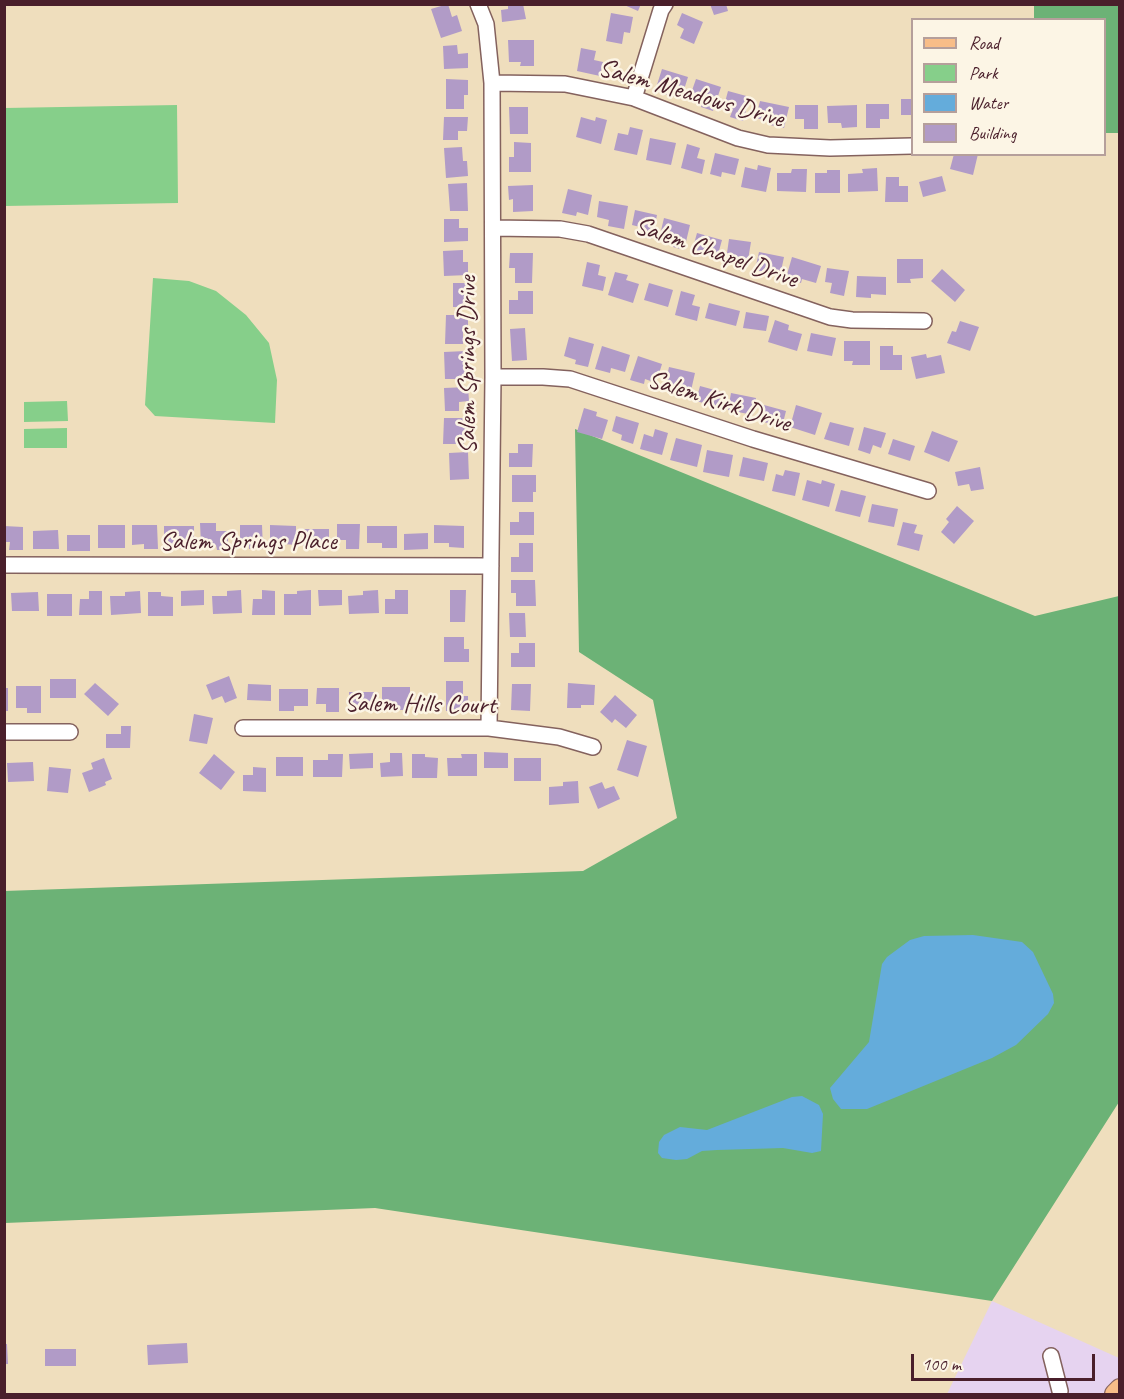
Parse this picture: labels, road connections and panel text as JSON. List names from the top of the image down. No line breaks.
{"streets":{"street":["Salem Meadows Drive","Salem Chapel Drive","Salem Springs Drive","Salem Kirk Drive","Salem Springs Place","Salem Hills Court"]},"crossings":[["Salem Meadows Drive","Salem Springs Drive"],["Salem Chapel Drive","Salem Springs Drive"],["Salem Springs Drive","Salem Kirk Drive"],["Salem Springs Drive","Salem Springs Place"],["Salem Springs Drive","Salem Hills Court"]],"legend":["Road","Park","Water","Building"],"scale_bar":"100 m"}
